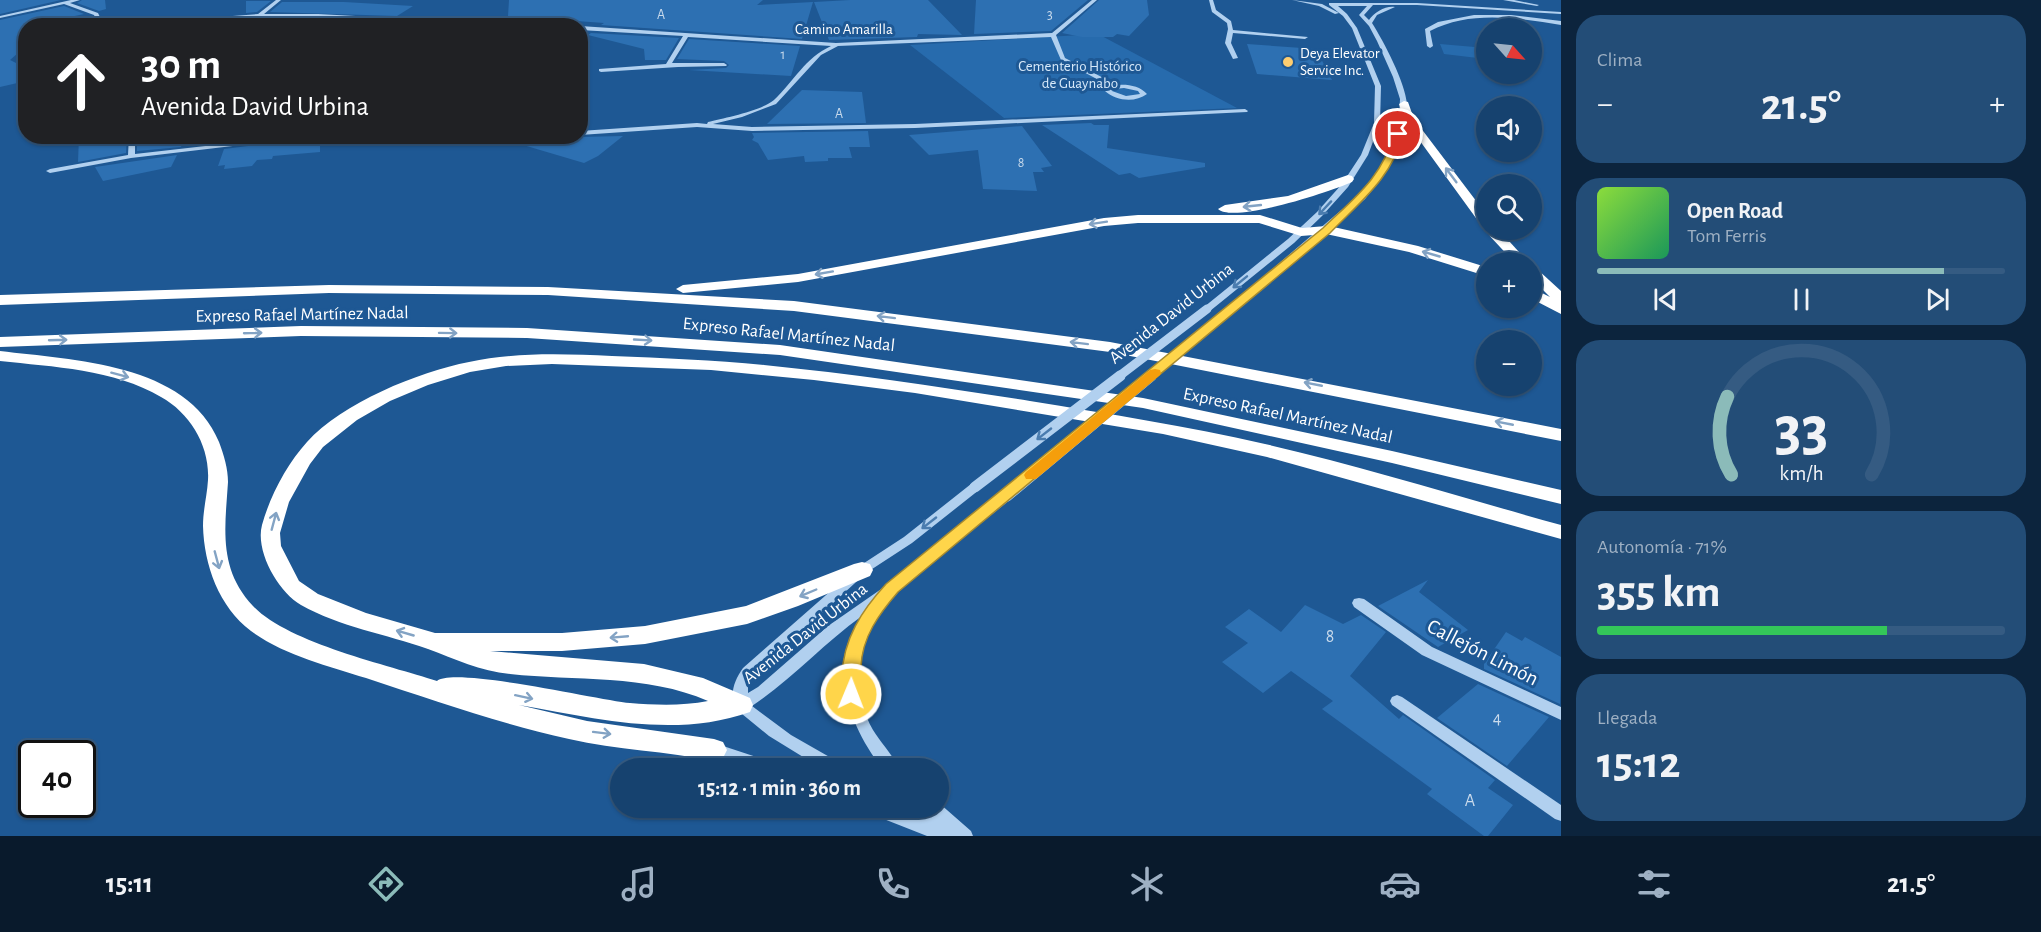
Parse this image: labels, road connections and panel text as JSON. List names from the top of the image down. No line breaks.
{"streets":{"highway":["Expreso Rafael Martínez Nadal"],"street":["Camino Amarilla","Avenida David Urbina","Callejón Limón"]},"parks":["Cementerio Histórico de Guaynabo"],"places":["Deya Elevator Service Inc."],"house_numbers":["A","3","1","A","8","8","4","A"],"north":"bottom right","page":{"tile":["Clima",["Autonomía · 71%","355 km"],["Llegada","15:12"]],"map_buttons":["+","−"],"turn":["30 m","Avenida David Urbina"],"heat":["−","21.5°","+"],"song":["Open Road","Tom Ferris"],"limit":"40","trip":"15:12 · 1 min · 360 m","tabs":["15:11","21.5°"],"gauge":["33","km/h"]}}
